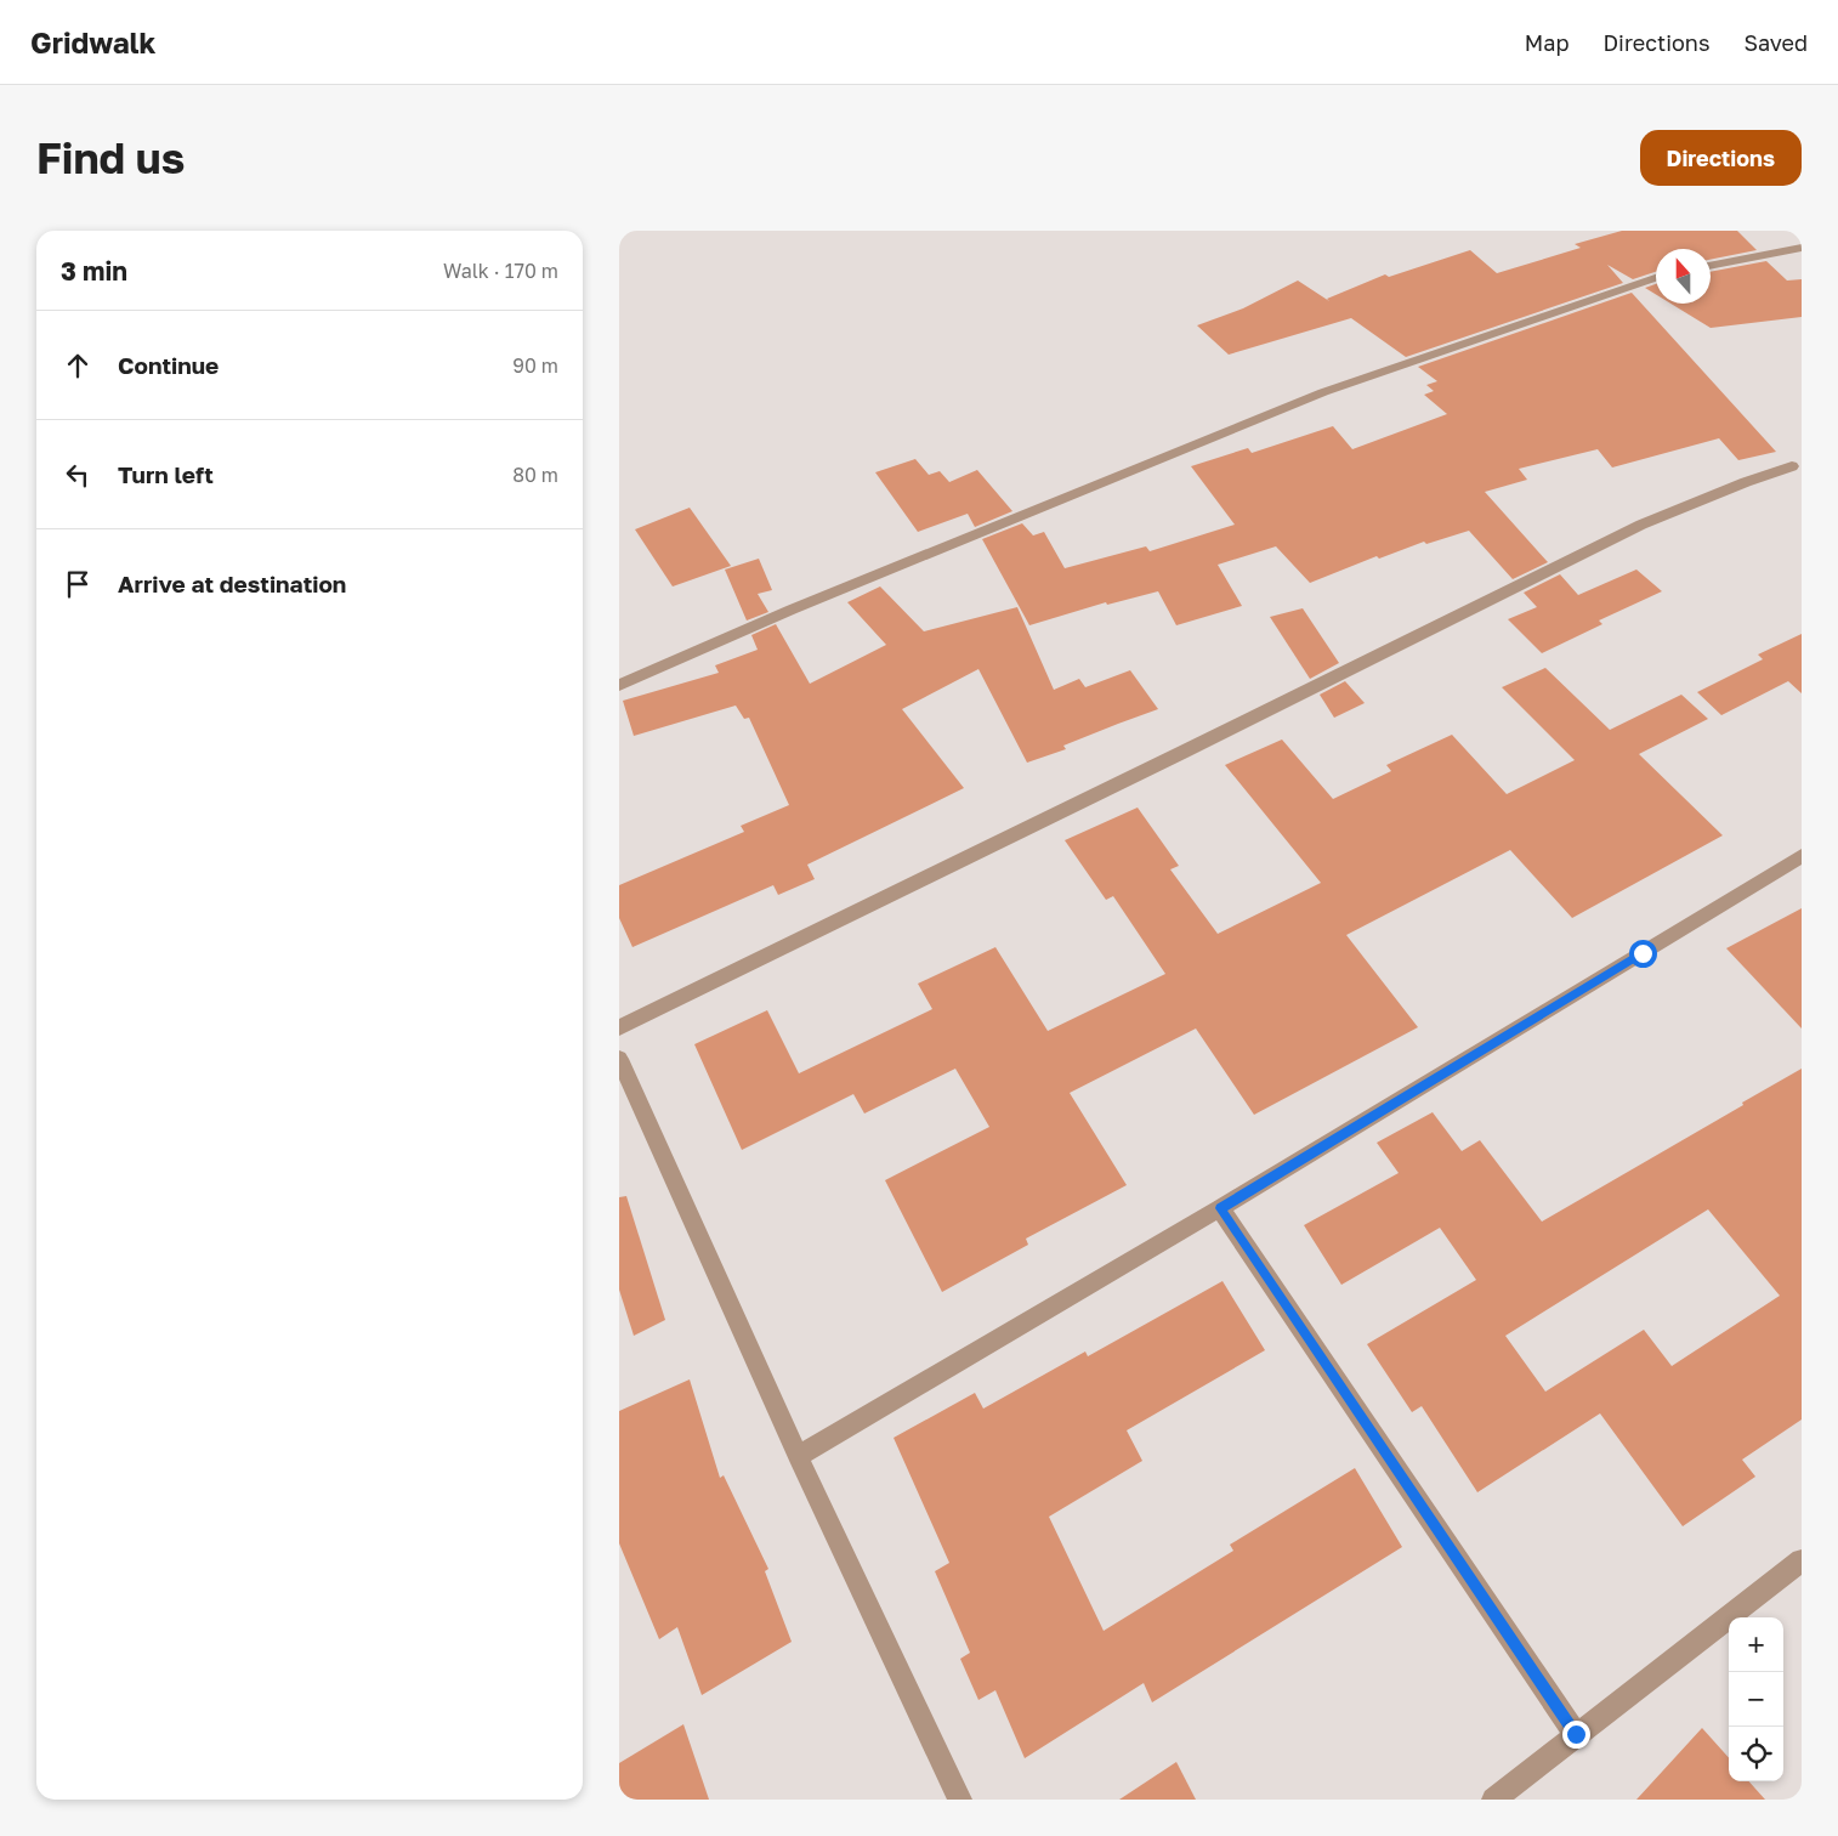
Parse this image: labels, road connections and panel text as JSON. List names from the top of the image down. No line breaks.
{"north":"top","page":{"header":"Gridwalk","nav":["Map","Directions","Saved"],"buttons":"Directions","title":"Find us","heading":["3 min","Walk · 170 m"],"list":[["Continue","90 m"],["Turn left","80 m"],"Arrive at destination"],"map_buttons":["+","−"]}}
